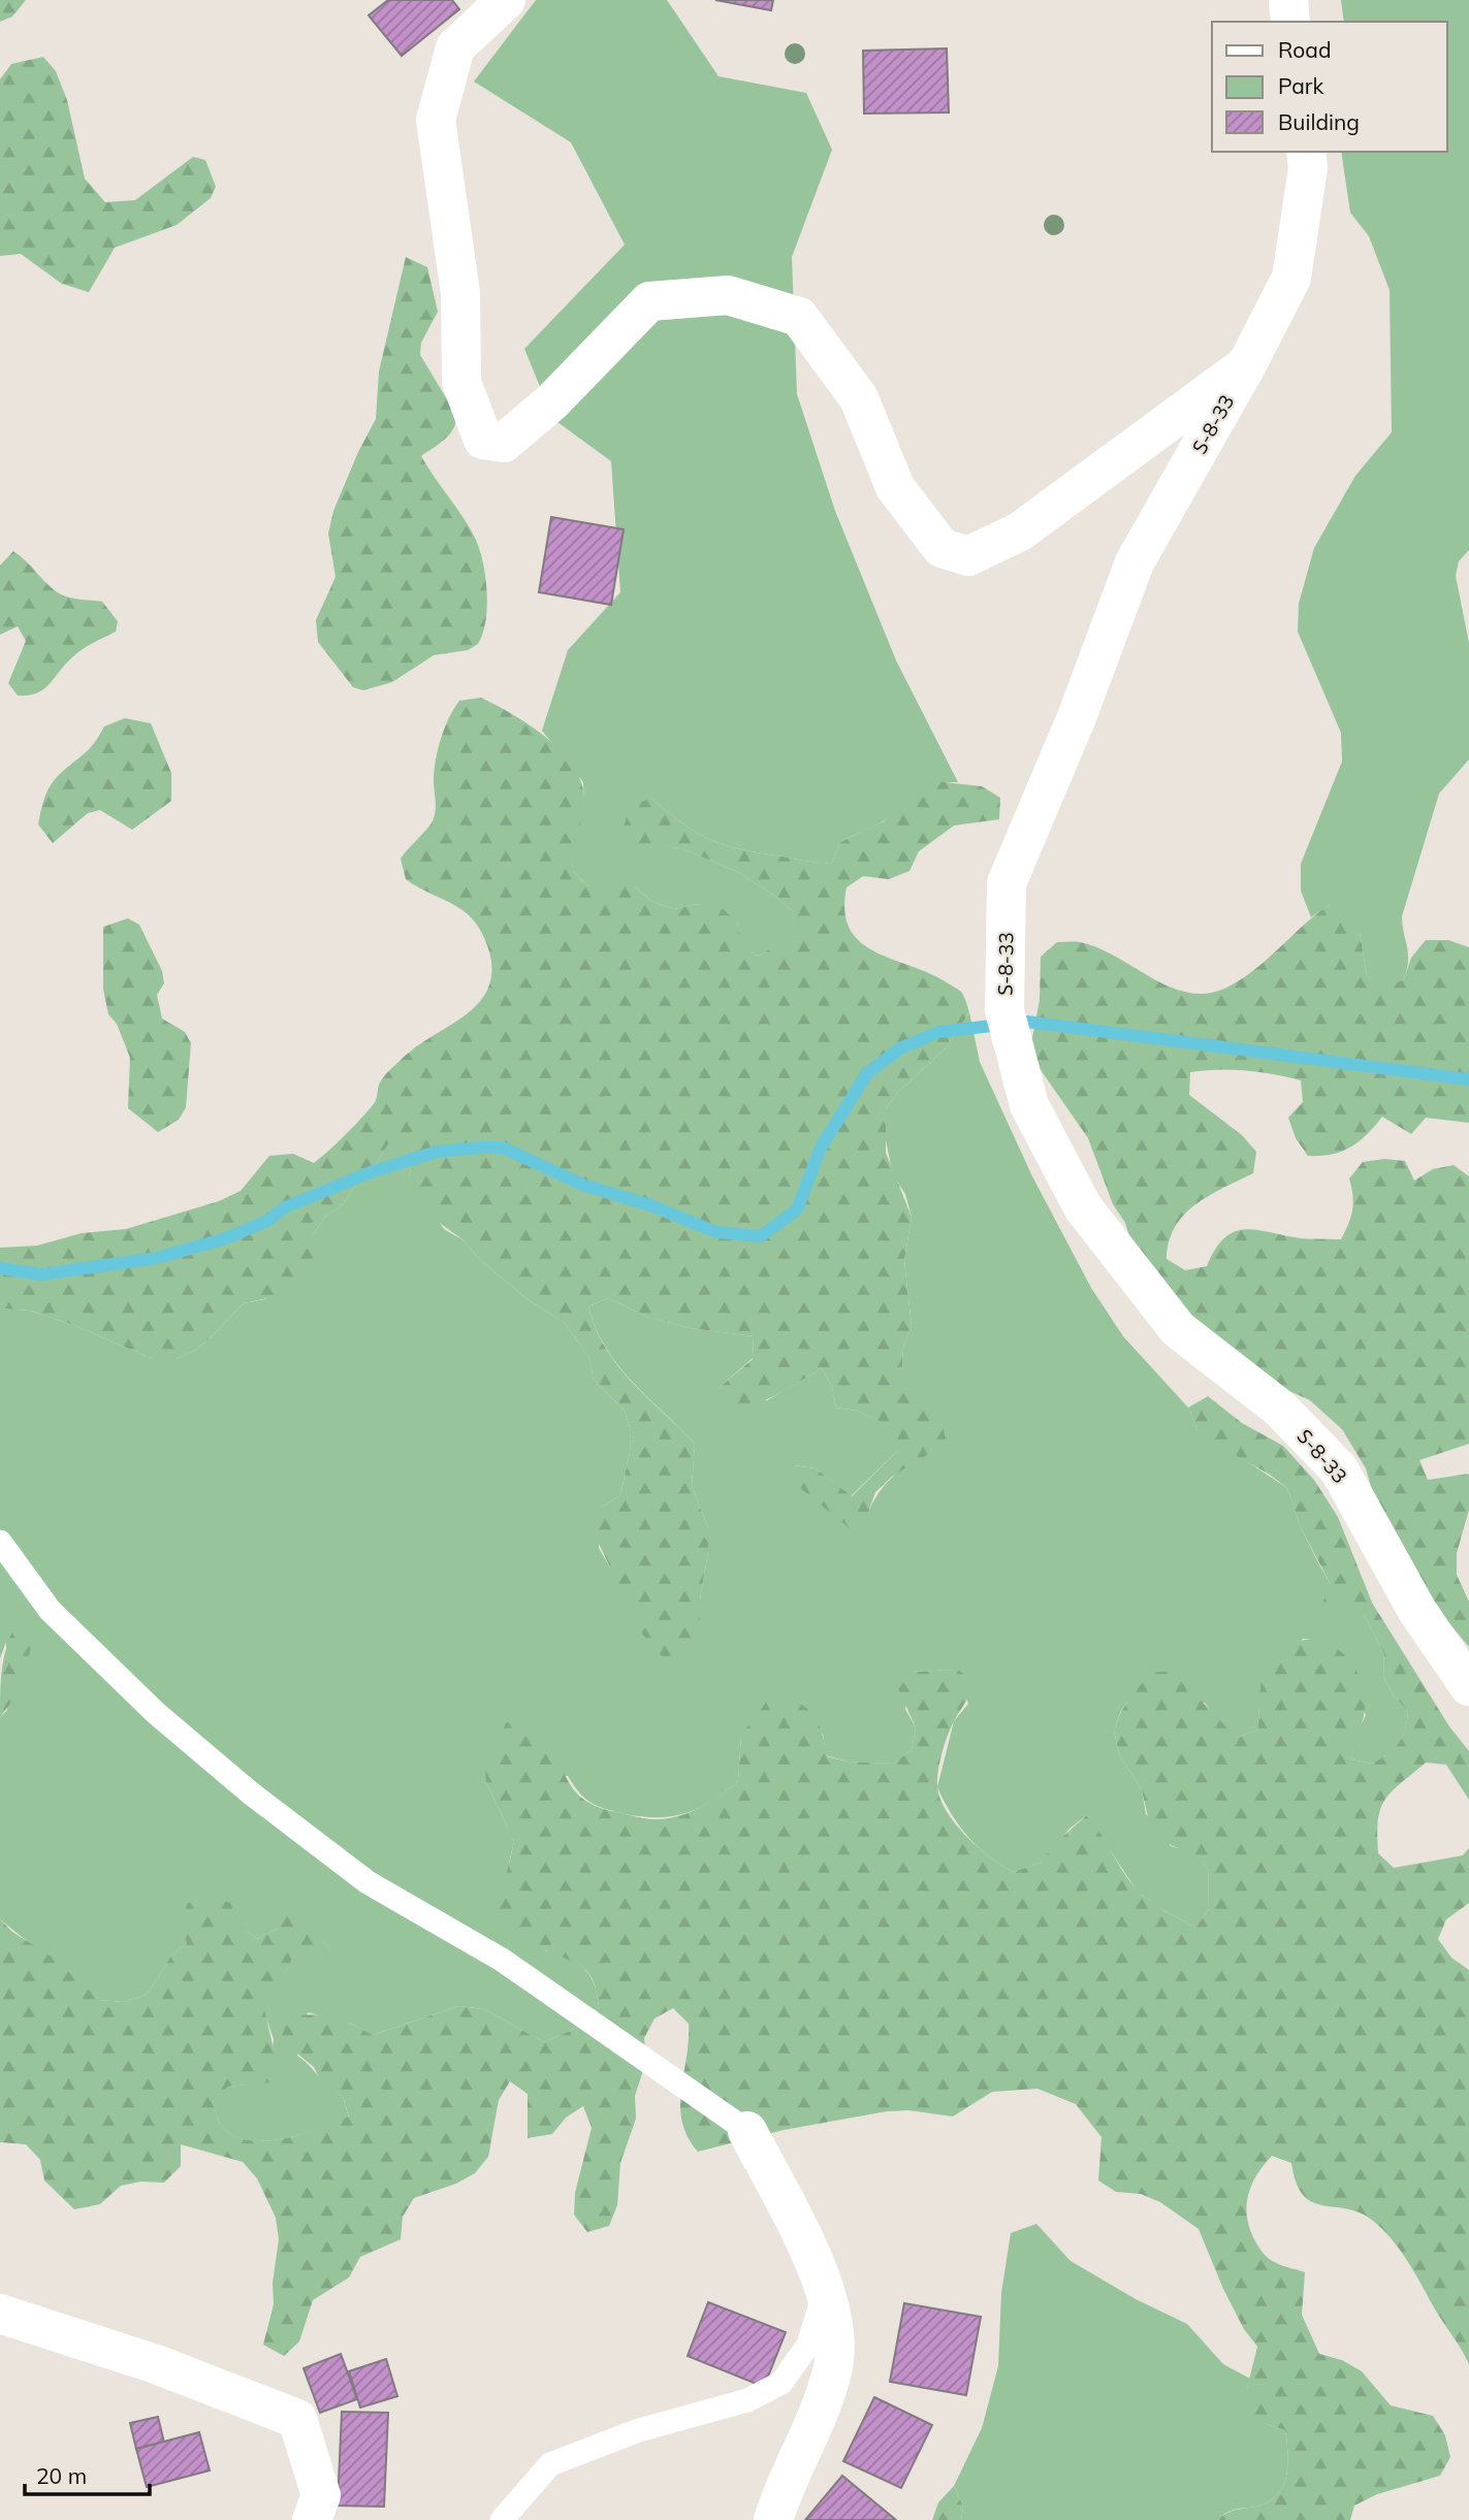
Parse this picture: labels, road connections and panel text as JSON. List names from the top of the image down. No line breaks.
{"streets":{"street":["Տ-8-33"]},"legend":["Road","Park","Building"],"scale_bar":"20 m"}
